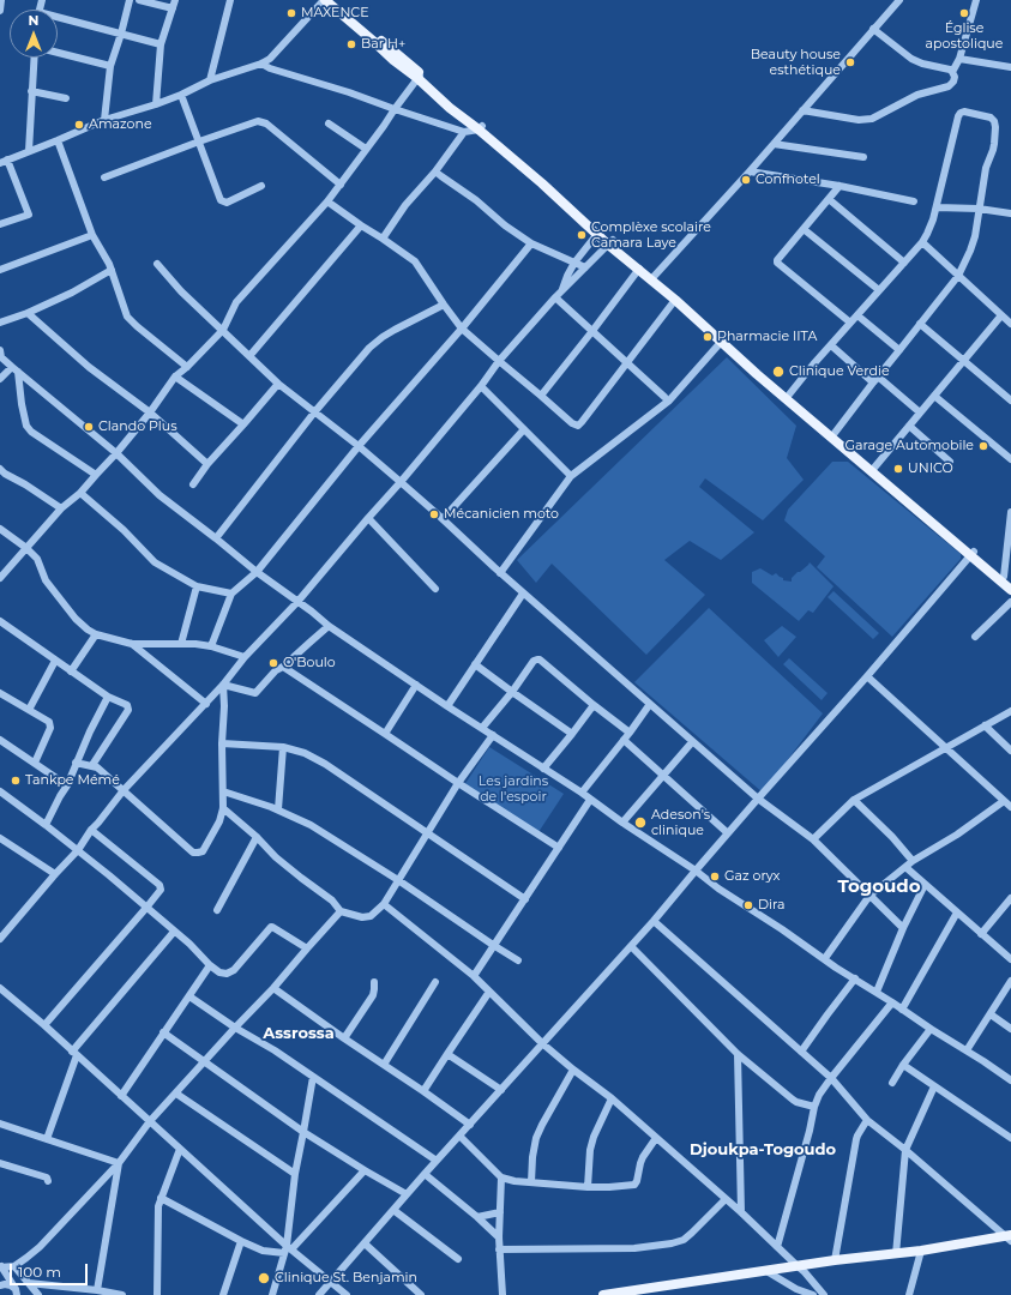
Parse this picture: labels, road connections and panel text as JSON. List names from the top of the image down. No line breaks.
{"districts":["Togoudo","Assrossa","Djoukpa-Togoudo"],"parks":["Les jardins de l'espoir"],"places":["MAXENCE","Église apostolique","Bar H+","Beauty house esthétique","Amazone","Confhotel","Complèxe scolaire Camara Laye","Pharmacie IITA","Clinique Verdie","Clando Plus","Garage Automobile","UNICO","Mécanicien moto","O'Boulo","Tankpe Mémé","Adeson's clinique","Gaz oryx","Dira","Clinique St. Benjamin"],"scale_bar":"100 m","north":"top"}
